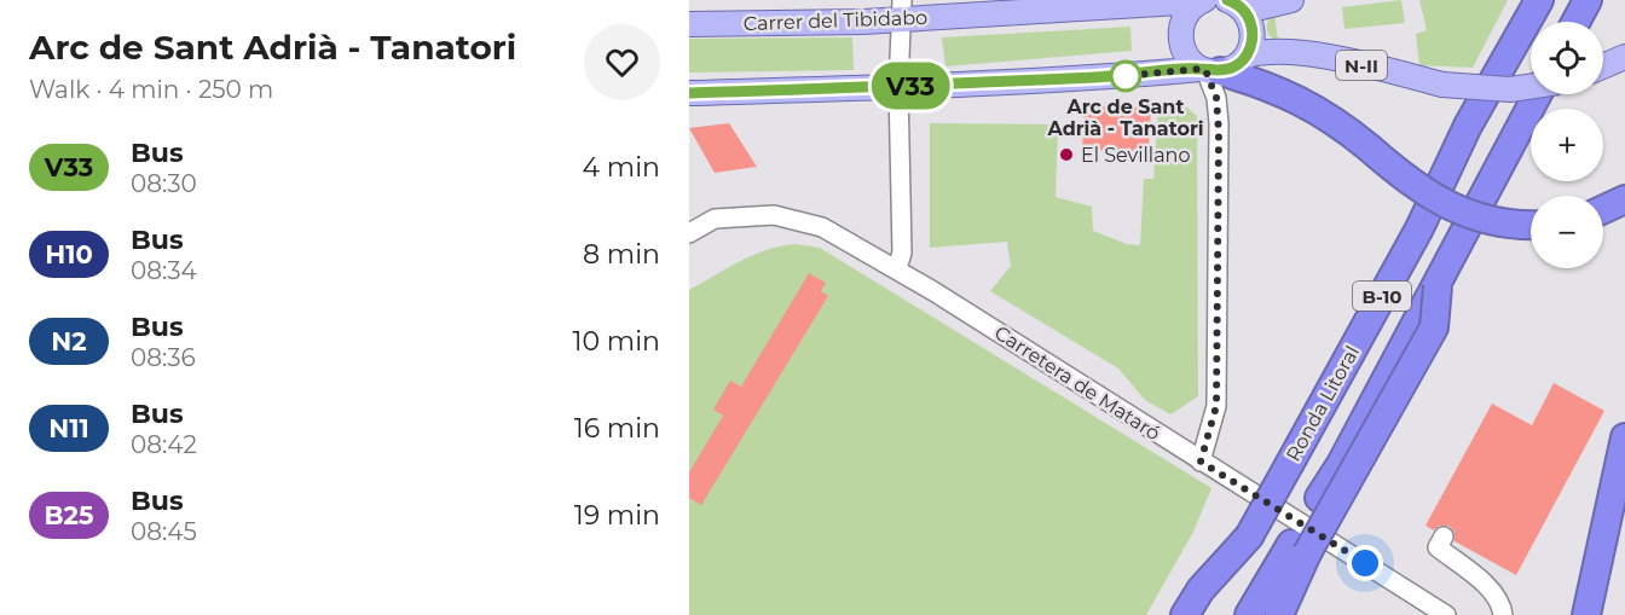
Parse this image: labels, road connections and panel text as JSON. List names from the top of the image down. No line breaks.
{"streets":{"highway":["B-10","Ronda Litoral"],"main road":["Carrer del Tibidabo","N-II"],"street":["Carretera de Mataró"]},"places":["Arc de Sant Adrià - Tanatori","El Sevillano"],"lines":["bus line V33"],"page":{"heading":["Arc de Sant Adrià - Tanatori","Walk · 4 min · 250 m"],"on_map":"V33","map_buttons":["+","−"],"list":[{"mark":"V33","name":"Bus","note":"08:30","value":"4 min"},{"mark":"H10","name":"Bus","note":"08:34","value":"8 min"},{"mark":"N2","name":"Bus","note":"08:36","value":"10 min"},{"mark":"N11","name":"Bus","note":"08:42","value":"16 min"},{"mark":"B25","name":"Bus","note":"08:45","value":"19 min"}]}}
